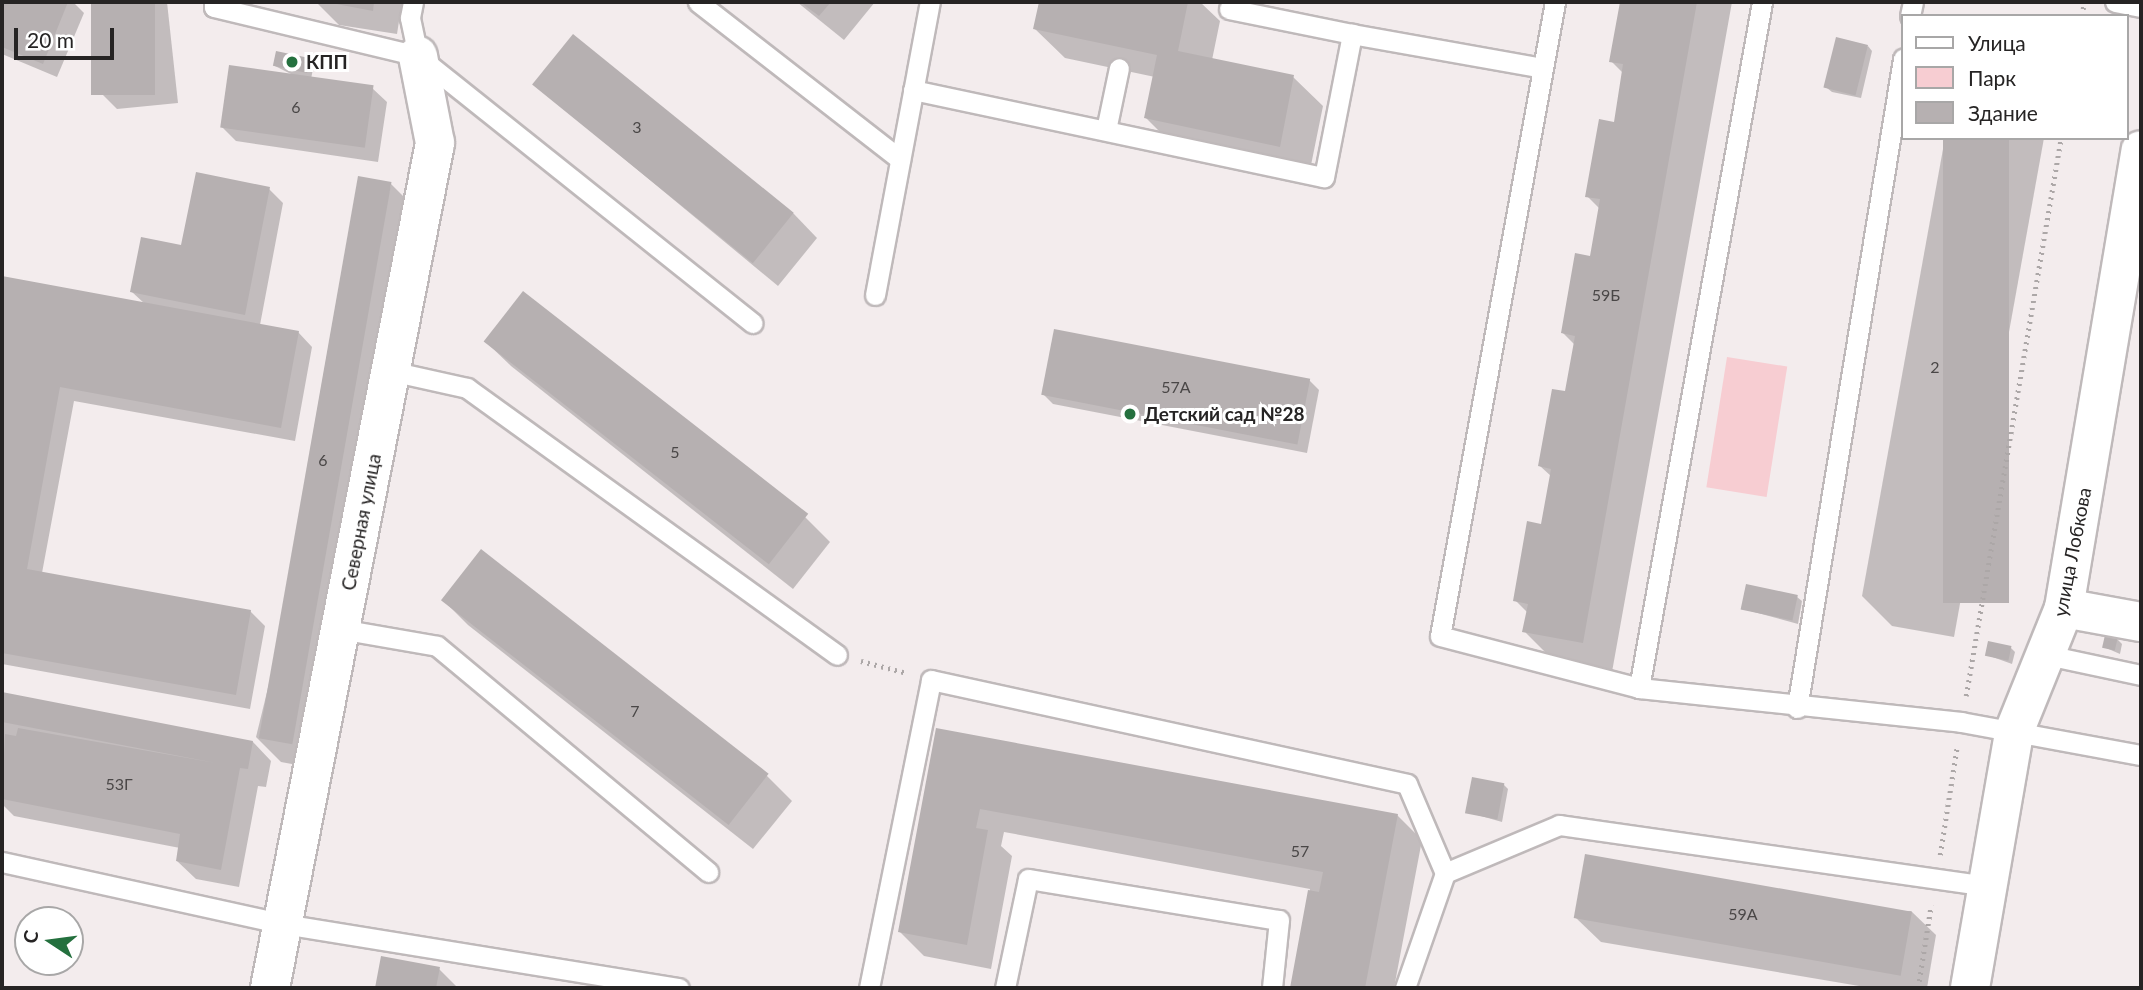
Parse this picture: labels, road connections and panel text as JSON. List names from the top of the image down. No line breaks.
{"streets":{"street":["Северная улица","улица Лобкова"]},"places":["КПП","Детский сад №28"],"house_numbers":["6","3","59Б","2","57А","5","6","7","53Г","57","59А"],"legend":["Улица","Парк","Здание"],"scale_bar":"20 m","north":"left"}
